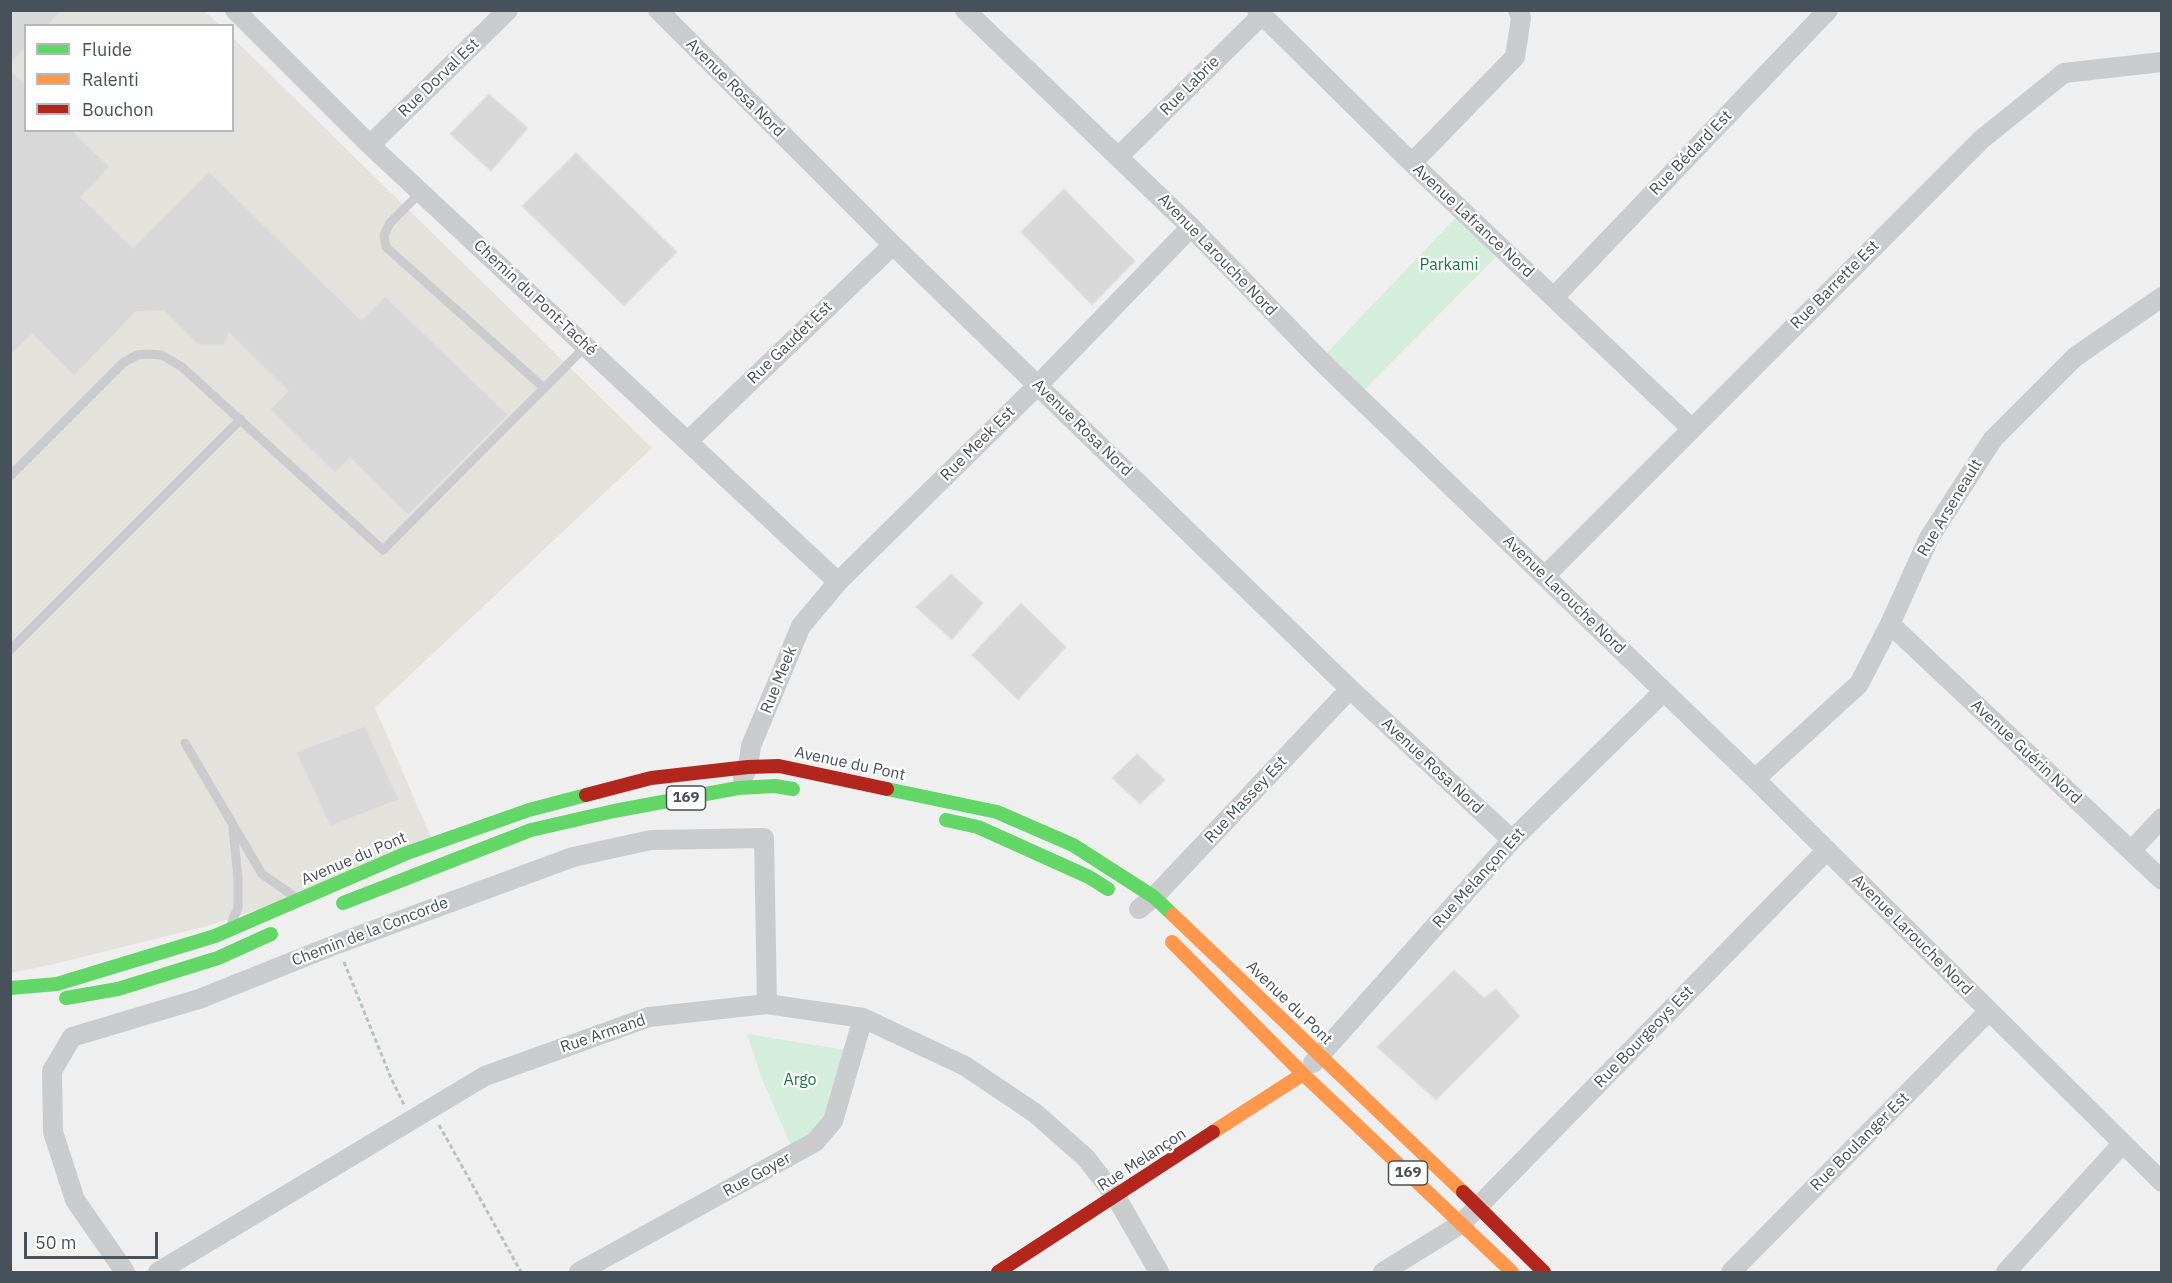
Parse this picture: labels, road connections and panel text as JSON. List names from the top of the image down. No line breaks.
{"streets":{"main road":["Avenue du Pont","169","Rue Melançon"],"street":["Rue Dorval Est","Rue Labrie","Avenue Rosa Nord","Rue Bédard Est","Avenue Lafrance Nord","Avenue Larouche Nord","Rue Barrette Est","Chemin du Pont-Taché","Rue Gaudet Est","Rue Meek Est","Rue Arseneault","Rue Meek","Avenue Guérin Nord","Rue Massey Est","Rue Melançon Est","Chemin de la Concorde","Rue Armand","Rue Bourgeoys Est","Rue Boulanger Est","Rue Goyer"]},"crossings":[["Rue Dorval Est","Chemin du Pont-Taché"],["Rue Labrie","Avenue Lafrance Nord"],["Rue Labrie","Avenue Larouche Nord"],["Avenue Rosa Nord","Rue Gaudet Est"],["Avenue Rosa Nord","Rue Meek Est"],["Avenue Rosa Nord","Rue Massey Est"],["Avenue Rosa Nord","Rue Melançon Est"],["Rue Bédard Est","Avenue Lafrance Nord"],["Avenue Lafrance Nord","Rue Barrette Est"],["Avenue Larouche Nord","Rue Barrette Est"],["Avenue Larouche Nord","Rue Meek Est"],["Avenue Larouche Nord","Rue Arseneault"],["Avenue Larouche Nord","Rue Melançon Est"],["Avenue Larouche Nord","Rue Bourgeoys Est"],["Avenue Larouche Nord","Rue Boulanger Est"],["Chemin du Pont-Taché","Rue Gaudet Est"],["Chemin du Pont-Taché","Rue Meek Est"],["Chemin du Pont-Taché","Rue Meek"],["Rue Meek Est","Rue Meek"],["Rue Arseneault","Avenue Guérin Nord"],["Rue Meek","Avenue du Pont"],["Rue Meek","169"],["Avenue du Pont","Rue Massey Est"],["Avenue du Pont","Rue Melançon Est"],["Avenue du Pont","Rue Bourgeoys Est"],["169","Rue Melançon Est"],["169","Rue Bourgeoys Est"],["169","Rue Melançon"],["Rue Melançon Est","Rue Melançon"],["Chemin de la Concorde","Rue Armand"],["Rue Armand","Rue Melançon"],["Rue Armand","Rue Goyer"]],"parks":["Parkami","Argo"],"legend":["Fluide","Ralenti","Bouchon"],"scale_bar":"50 m"}
